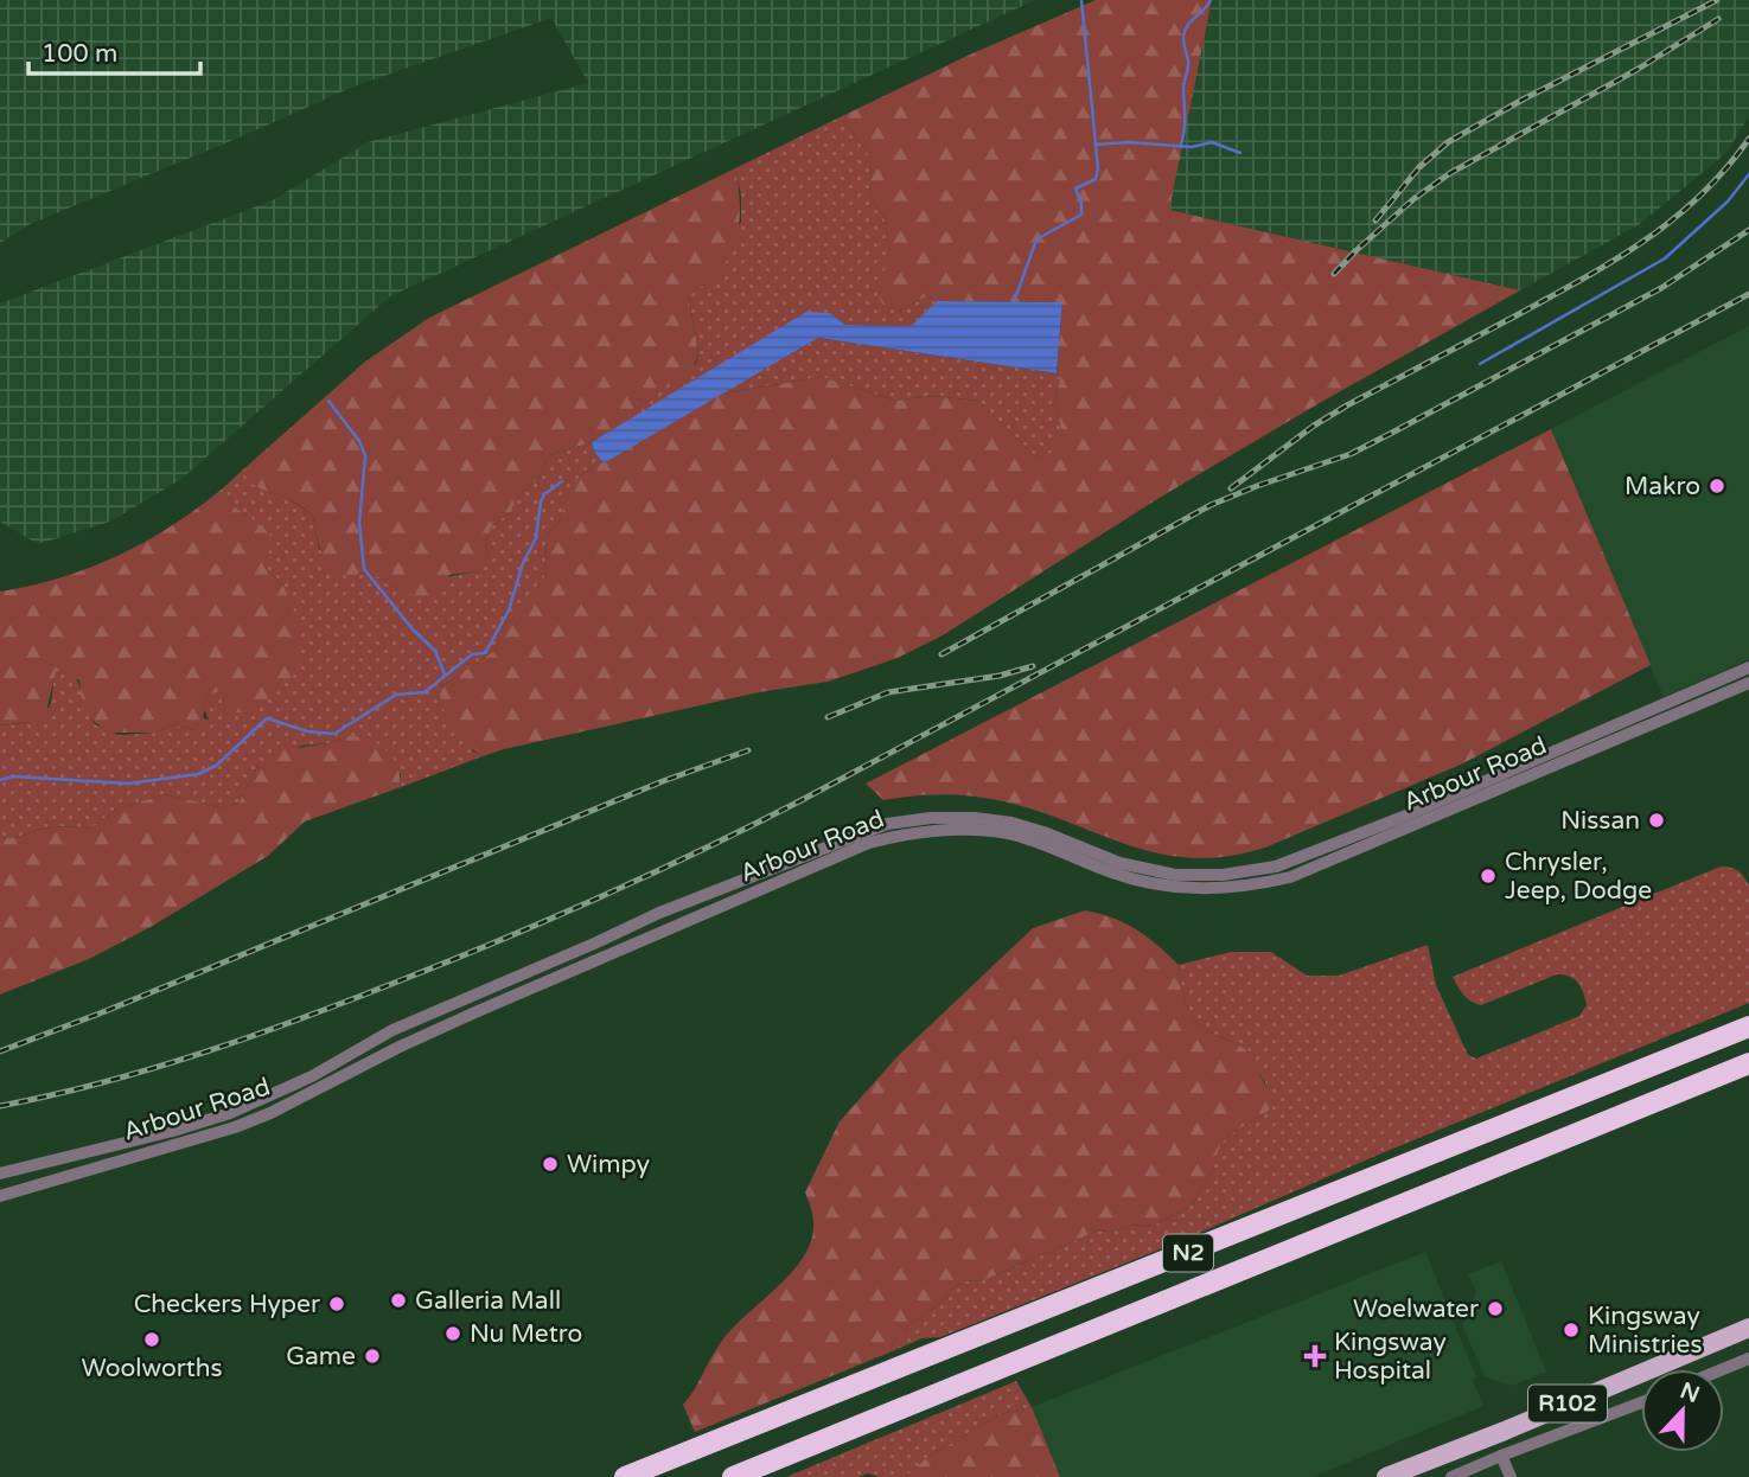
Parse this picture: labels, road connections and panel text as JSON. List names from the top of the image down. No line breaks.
{"streets":{"highway":["N2"],"main road":["R102"],"street":["Arbour Road"]},"places":{"other":["Makro","Nissan","Chrysler, Jeep, Dodge","Wimpy","Galleria Mall","Checkers Hyper","Woelwater","Kingsway Ministries","Nu Metro","Woolworths","Game"],"health":["Kingsway Hospital"]},"scale_bar":"100 m","north":"top"}
